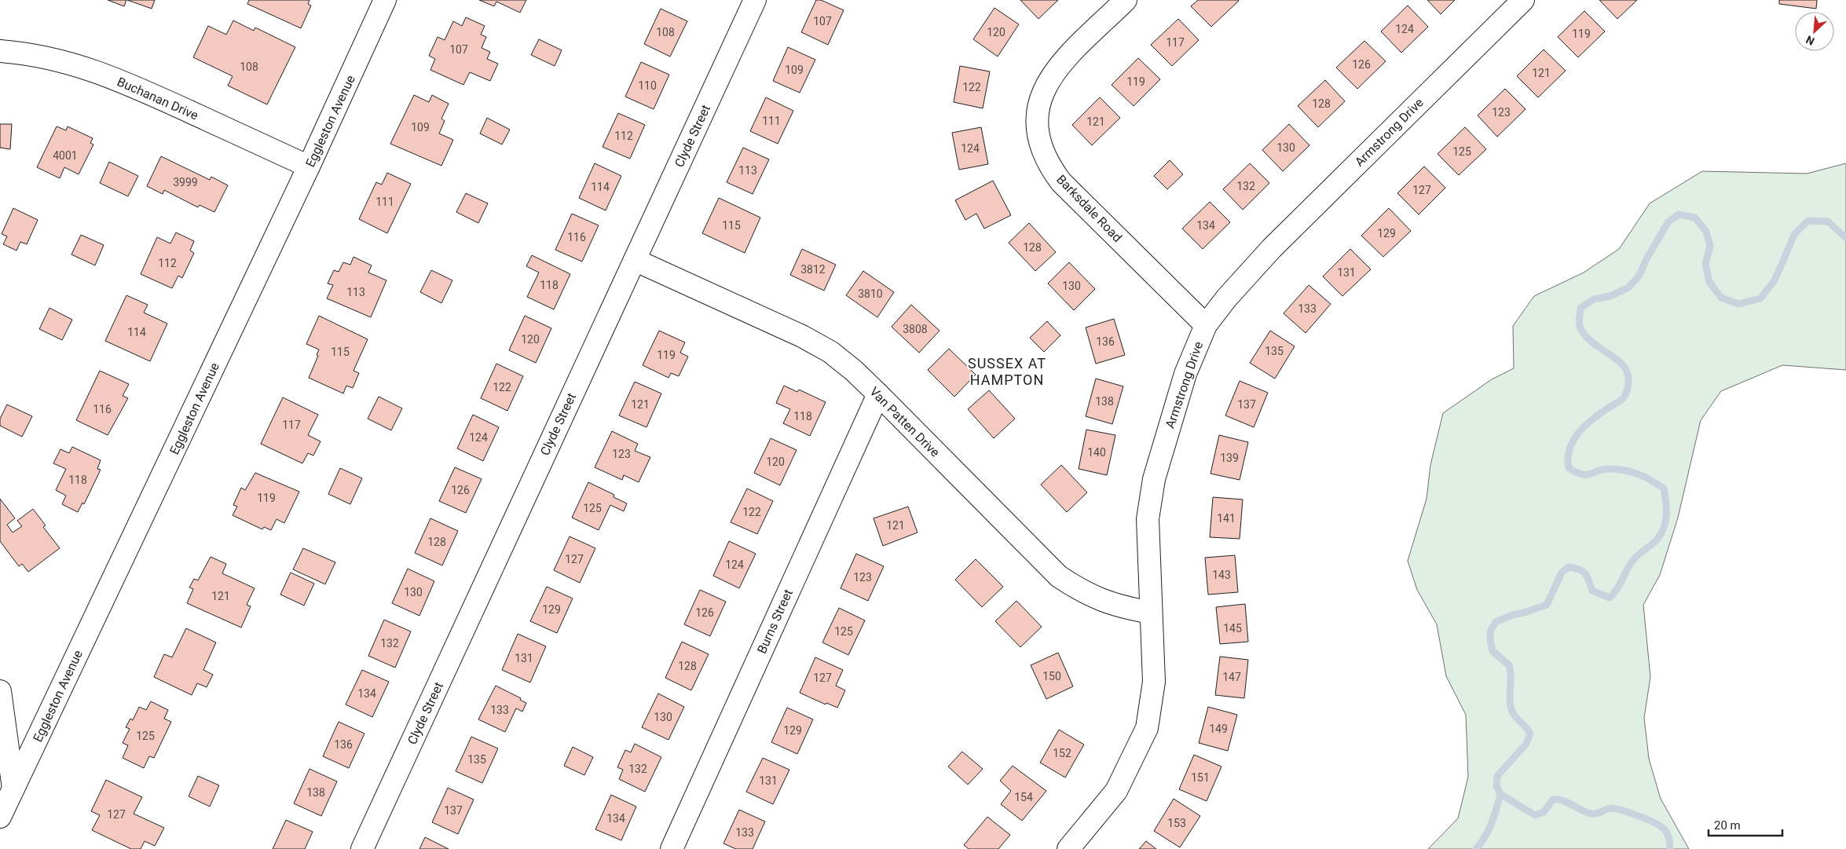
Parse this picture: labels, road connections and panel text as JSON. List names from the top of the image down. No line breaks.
{"streets":{"street":["Buchanan Drive","Eggleston Avenue","Armstrong Drive","Clyde Street","Barksdale Road","Van Patten Drive","Burns Street"]},"crossings":[["Buchanan Drive","Eggleston Avenue"],["Armstrong Drive","Barksdale Road"],["Armstrong Drive","Van Patten Drive"],["Clyde Street","Van Patten Drive"],["Van Patten Drive","Burns Street"]],"districts":["SUSSEX AT HAMPTON"],"house_numbers":["107","124","108","120","119","117","107","126","108","109","121","119","110","122","128","123","111","121","109","112","130","124","125","4001","113","3999","132","114","127","111","115","134","129","116","128","112","3812","131","118","130","113","3810","133","3808","114","120","136","135","115","119","122","138","121","137","116","118","117","124","140","123","139","120","118","126","119","125","122","141","121","128","127","124","143","123","130","121","129","126","145","125","132","131","128","150","147","127","134","133","130","149","129","125","136","152","135","132","151","131","138","154","137","127","134","153","133"],"scale_bar":"20 m","north":"bottom left"}
